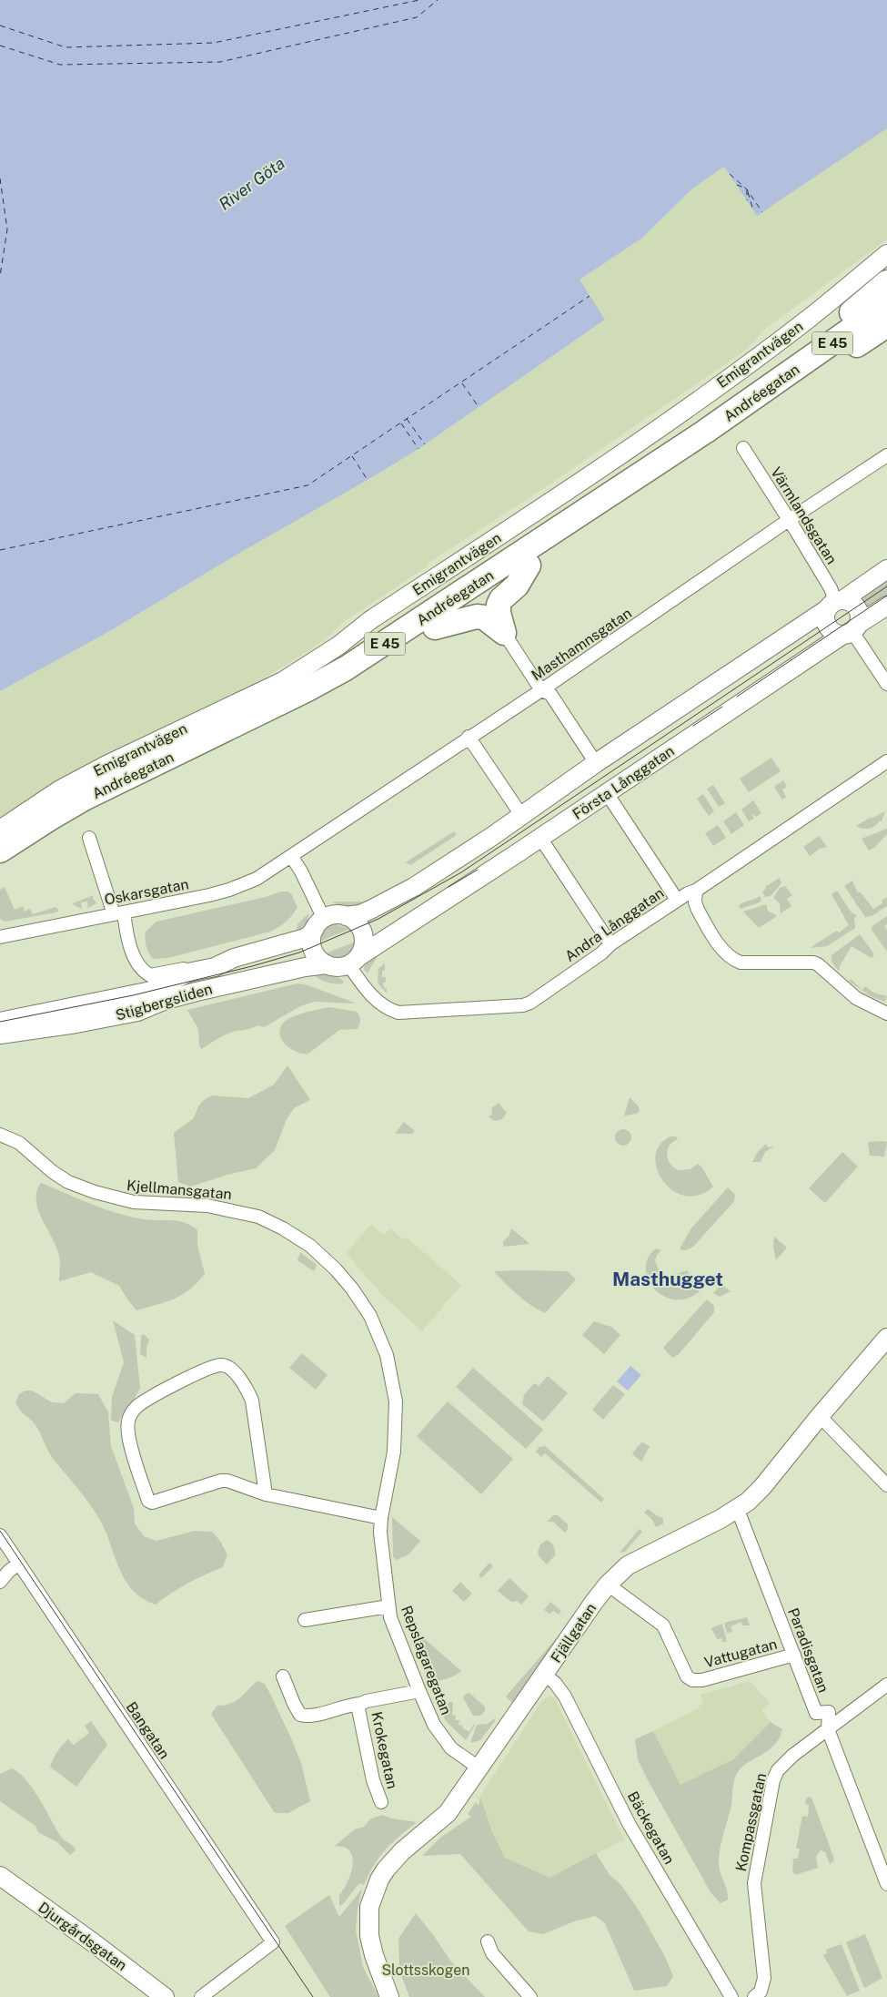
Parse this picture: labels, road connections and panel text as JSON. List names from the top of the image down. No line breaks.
{"streets":{"highway":["E 45","Andréegatan"],"street":["Emigrantvägen","Värmlandsgatan","Masthamnsgatan","Första Långgatan","Oskarsgatan","Andra Långgatan","Stigbergsliden","Kjellmansgatan","Fjällgatan","Paradisgatan","Vattugatan","Repslagaregatan","Bangatan","Krokegatan","Kompassgatan","Bäckegatan","Djurgårdsgatan"]},"crossings":[["Värmlandsgatan","Masthamnsgatan"],["Värmlandsgatan","Första Långgatan"],["Masthamnsgatan","Oskarsgatan"],["Första Långgatan","Andra Långgatan"],["Första Långgatan","Stigbergsliden"],["Oskarsgatan","Stigbergsliden"],["Andra Långgatan","Stigbergsliden"],["Kjellmansgatan","Repslagaregatan"],["Fjällgatan","Vattugatan"],["Fjällgatan","Repslagaregatan"],["Fjällgatan","Bäckegatan"],["Paradisgatan","Vattugatan"],["Paradisgatan","Kompassgatan"],["Repslagaregatan","Krokegatan"]],"districts":["Masthugget"],"water":["River Göta"],"parks":["Slottsskogen"]}
